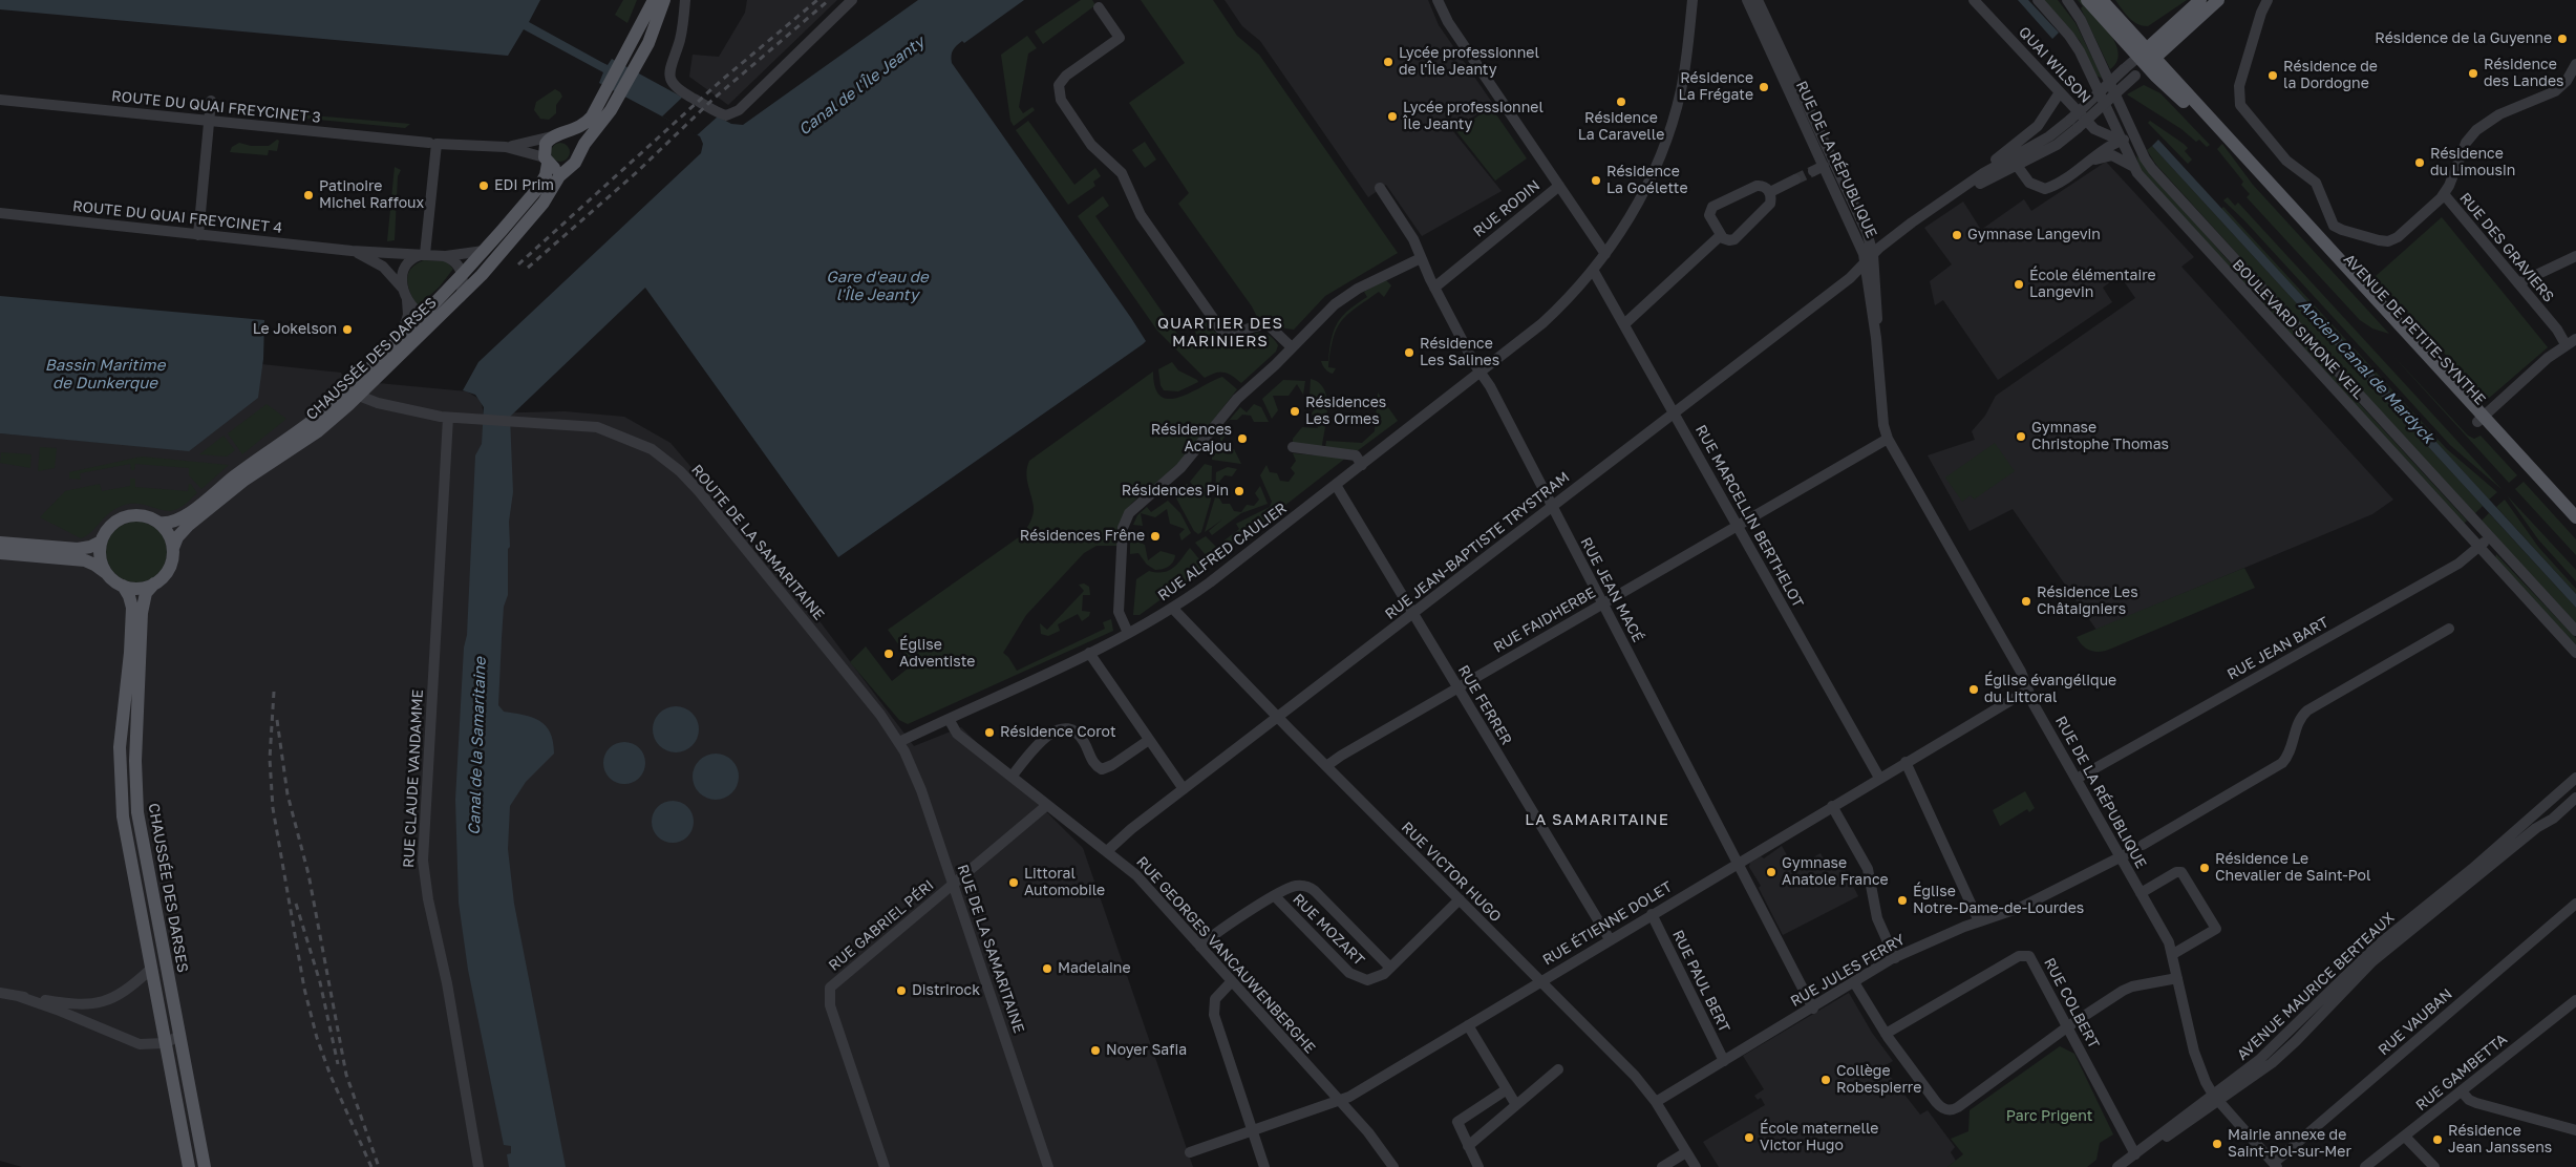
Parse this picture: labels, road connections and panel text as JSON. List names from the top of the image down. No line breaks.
{"streets":{"main road":["AVENUE DE PETITE-SYNTHE","CHAUSSÉE DES DARSES"],"street":["QUAI WILSON","ROUTE DU QUAI FREYCINET 3","RUE DE LA RÉPUBLIQUE","RUE RODIN","ROUTE DU QUAI FREYCINET 4","RUE DES GRAVIERS","BOULEVARD SIMONE VEIL","RUE MARCELLIN BERTHELOT","ROUTE DE LA SAMARITAINE","RUE JEAN-BAPTISTE TRYSTRAM","RUE ALFRED CAULIER","RUE JEAN MACÉ","RUE FAIDHERBE","RUE JEAN BART","RUE FERRER","RUE CLAUDE VANDAMME","RUE VICTOR HUGO","RUE ÉTIENNE DOLET","RUE GABRIEL PÉRI","RUE MOZART","RUE DE LA SAMARITAINE","RUE GEORGES VANCAUWENBERGHE","RUE JULES FERRY","RUE PAUL BERT","AVENUE MAURICE BERTEAUX","RUE COLBERT","RUE VAUBAN","RUE GAMBETTA"]},"crossings":[["QUAI WILSON","BOULEVARD SIMONE VEIL"],["QUAI WILSON","RUE JEAN-BAPTISTE TRYSTRAM"],["ROUTE DU QUAI FREYCINET 3","CHAUSSÉE DES DARSES"],["RUE DE LA RÉPUBLIQUE","RUE JEAN-BAPTISTE TRYSTRAM"],["RUE DE LA RÉPUBLIQUE","RUE FAIDHERBE"],["RUE DE LA RÉPUBLIQUE","RUE JEAN BART"],["RUE DE LA RÉPUBLIQUE","RUE ÉTIENNE DOLET"],["RUE DE LA RÉPUBLIQUE","RUE JULES FERRY"],["RUE DE LA RÉPUBLIQUE","AVENUE MAURICE BERTEAUX"],["RUE DE LA RÉPUBLIQUE","RUE VAUBAN"],["RUE RODIN","RUE ALFRED CAULIER"],["RUE RODIN","RUE JEAN MACÉ"],["ROUTE DU QUAI FREYCINET 4","CHAUSSÉE DES DARSES"],["BOULEVARD SIMONE VEIL","RUE JEAN BART"],["RUE MARCELLIN BERTHELOT","RUE JEAN-BAPTISTE TRYSTRAM"],["RUE MARCELLIN BERTHELOT","RUE ALFRED CAULIER"],["RUE MARCELLIN BERTHELOT","RUE FAIDHERBE"],["RUE MARCELLIN BERTHELOT","RUE ÉTIENNE DOLET"],["ROUTE DE LA SAMARITAINE","RUE ALFRED CAULIER"],["ROUTE DE LA SAMARITAINE","RUE CLAUDE VANDAMME"],["ROUTE DE LA SAMARITAINE","RUE DE LA SAMARITAINE"],["RUE JEAN-BAPTISTE TRYSTRAM","RUE JEAN MACÉ"],["RUE JEAN-BAPTISTE TRYSTRAM","RUE FERRER"],["RUE JEAN-BAPTISTE TRYSTRAM","RUE VICTOR HUGO"],["RUE JEAN-BAPTISTE TRYSTRAM","RUE GEORGES VANCAUWENBERGHE"],["RUE ALFRED CAULIER","RUE JEAN MACÉ"],["RUE ALFRED CAULIER","RUE FERRER"],["RUE ALFRED CAULIER","RUE VICTOR HUGO"],["RUE ALFRED CAULIER","RUE DE LA SAMARITAINE"],["RUE ALFRED CAULIER","RUE GEORGES VANCAUWENBERGHE"],["RUE JEAN MACÉ","RUE FAIDHERBE"],["RUE JEAN MACÉ","RUE ÉTIENNE DOLET"],["RUE JEAN MACÉ","RUE JULES FERRY"],["RUE FAIDHERBE","RUE FERRER"],["RUE FAIDHERBE","RUE VICTOR HUGO"],["RUE FERRER","RUE ÉTIENNE DOLET"],["RUE VICTOR HUGO","RUE ÉTIENNE DOLET"],["RUE VICTOR HUGO","RUE MOZART"],["RUE VICTOR HUGO","RUE JULES FERRY"],["RUE ÉTIENNE DOLET","RUE GEORGES VANCAUWENBERGHE"],["RUE ÉTIENNE DOLET","RUE PAUL BERT"],["RUE GABRIEL PÉRI","RUE DE LA SAMARITAINE"],["RUE GABRIEL PÉRI","RUE GEORGES VANCAUWENBERGHE"],["RUE MOZART","RUE GEORGES VANCAUWENBERGHE"],["RUE JULES FERRY","RUE PAUL BERT"],["AVENUE MAURICE BERTEAUX","RUE COLBERT"]],"districts":["QUARTIER DES MARINIERS","LA SAMARITAINE"],"water":["Canal de l'Île Jeanty","Gare d'eau de l'Île Jeanty","Bassin Maritime de Dunkerque","Ancien Canal de Mardyck","Canal de la Samaritaine"],"parks":["Parc Prigent"],"places":["Résidence de la Guyenne","Lycée professionnel de l'Île Jeanty","Résidence des Landes","Résidence de la Dordogne","Résidence La Frégate","Résidence La Caravelle","Lycée professionnel Île Jeanty","Résidence du Limousin","Résidence La Goélette","EDI Prim","Patinoire Michel Raffoux","Gymnase Langevin","École élémentaire Langevin","Le Jokelson","Résidence Les Salines","Résidences Les Ormes","Gymnase Christophe Thomas","Résidences Acajou","Résidences Pin","Résidences Frêne","Résidence Les Châtaigniers","Église Adventiste","Église évangélique du Littoral","Résidence Corot","Résidence Le Chevalier de Saint-Pol","Gymnase Anatole France","Littoral Automobile","Église Notre-Dame-de-Lourdes","Madelaine","Distrirock","Noyer Safia","Collège Robespierre","École maternelle Victor Hugo","Résidence Jean Janssens","Mairie annexe de Saint-Pol-sur-Mer"]}
